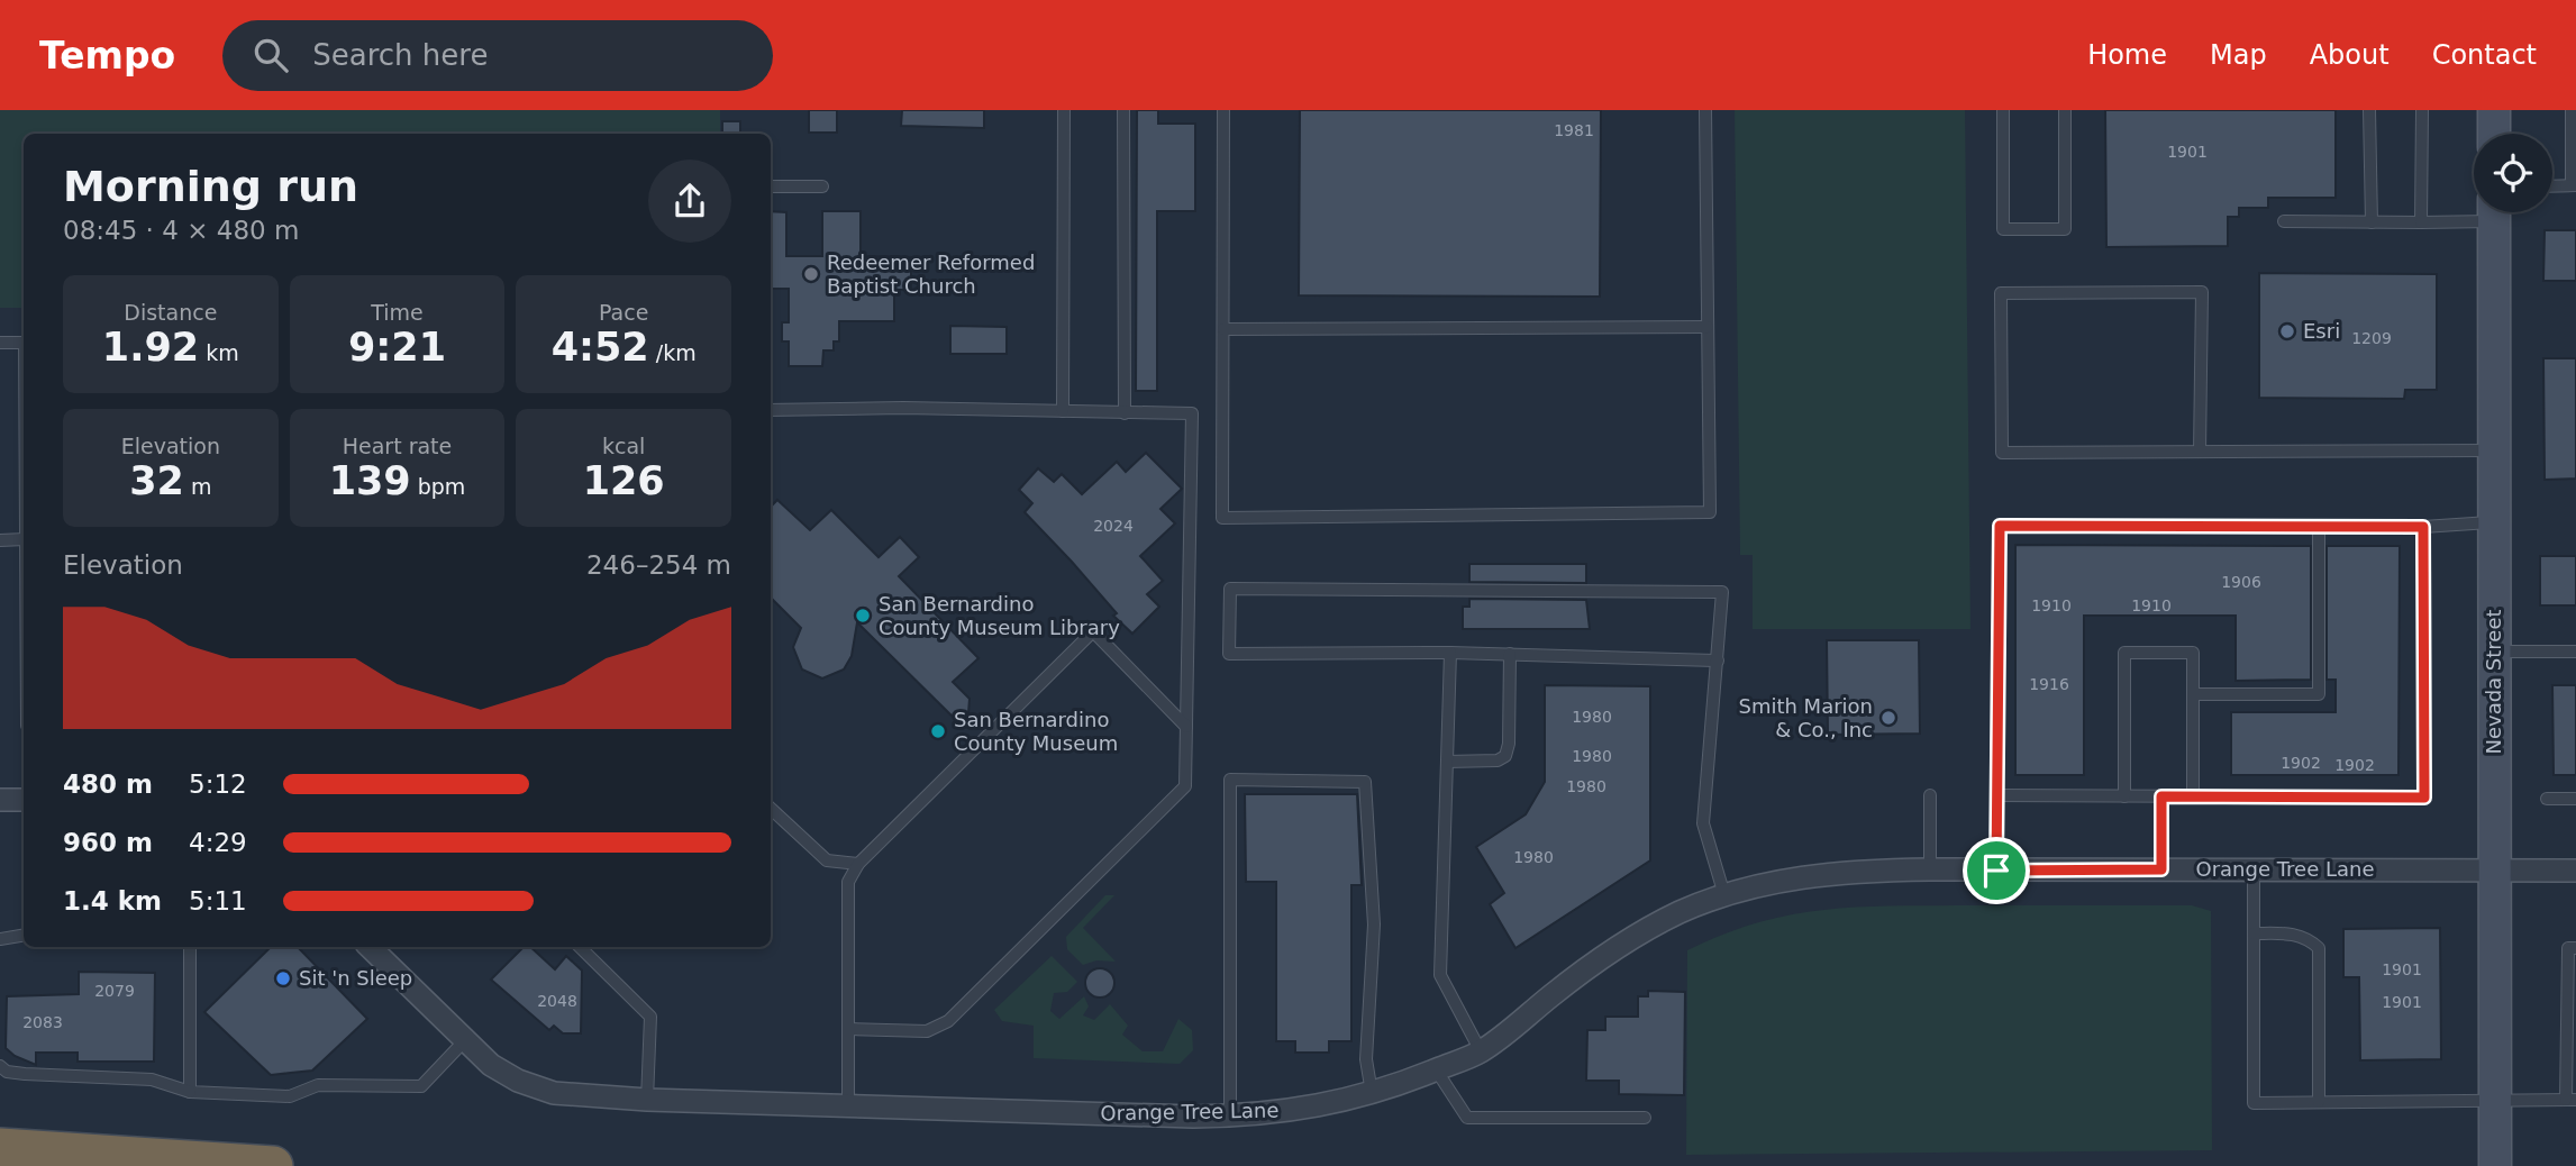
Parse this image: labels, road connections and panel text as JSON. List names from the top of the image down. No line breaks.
{"streets":{"street":["Nevada Street","Orange Tree Lane"]},"crossings":[["Nevada Street","Orange Tree Lane"]],"places":["Redeemer Reformed Baptist Church","Esri","San Bernardino County Museum Library","Smith Marion & Co., Inc","San Bernardino County Museum","Sit 'n Sleep"],"house_numbers":["1981","1901","1209","2024","1906","1910","1910","1916","1980","1980","1902","1902","1980","1980","1901","2079","2048","1901","2083"],"page":{"header":"Tempo","search":"Search here","nav":["Home","Map","About","Contact"],"heading":["Morning run","08:45 · 4 × 480 m"],"stats":[["Distance","1.92 km"],["Time","9:21"],["Pace","4:52 /km"],["Elevation","32 m"],["Heart rate","139 bpm"],["kcal","126"]],"chart":["Elevation","246–254 m"],"list":[{"name":"480 m","note":"5:12"},{"name":"960 m","note":"4:29"},{"name":"1.4 km","note":"5:11"}]}}
